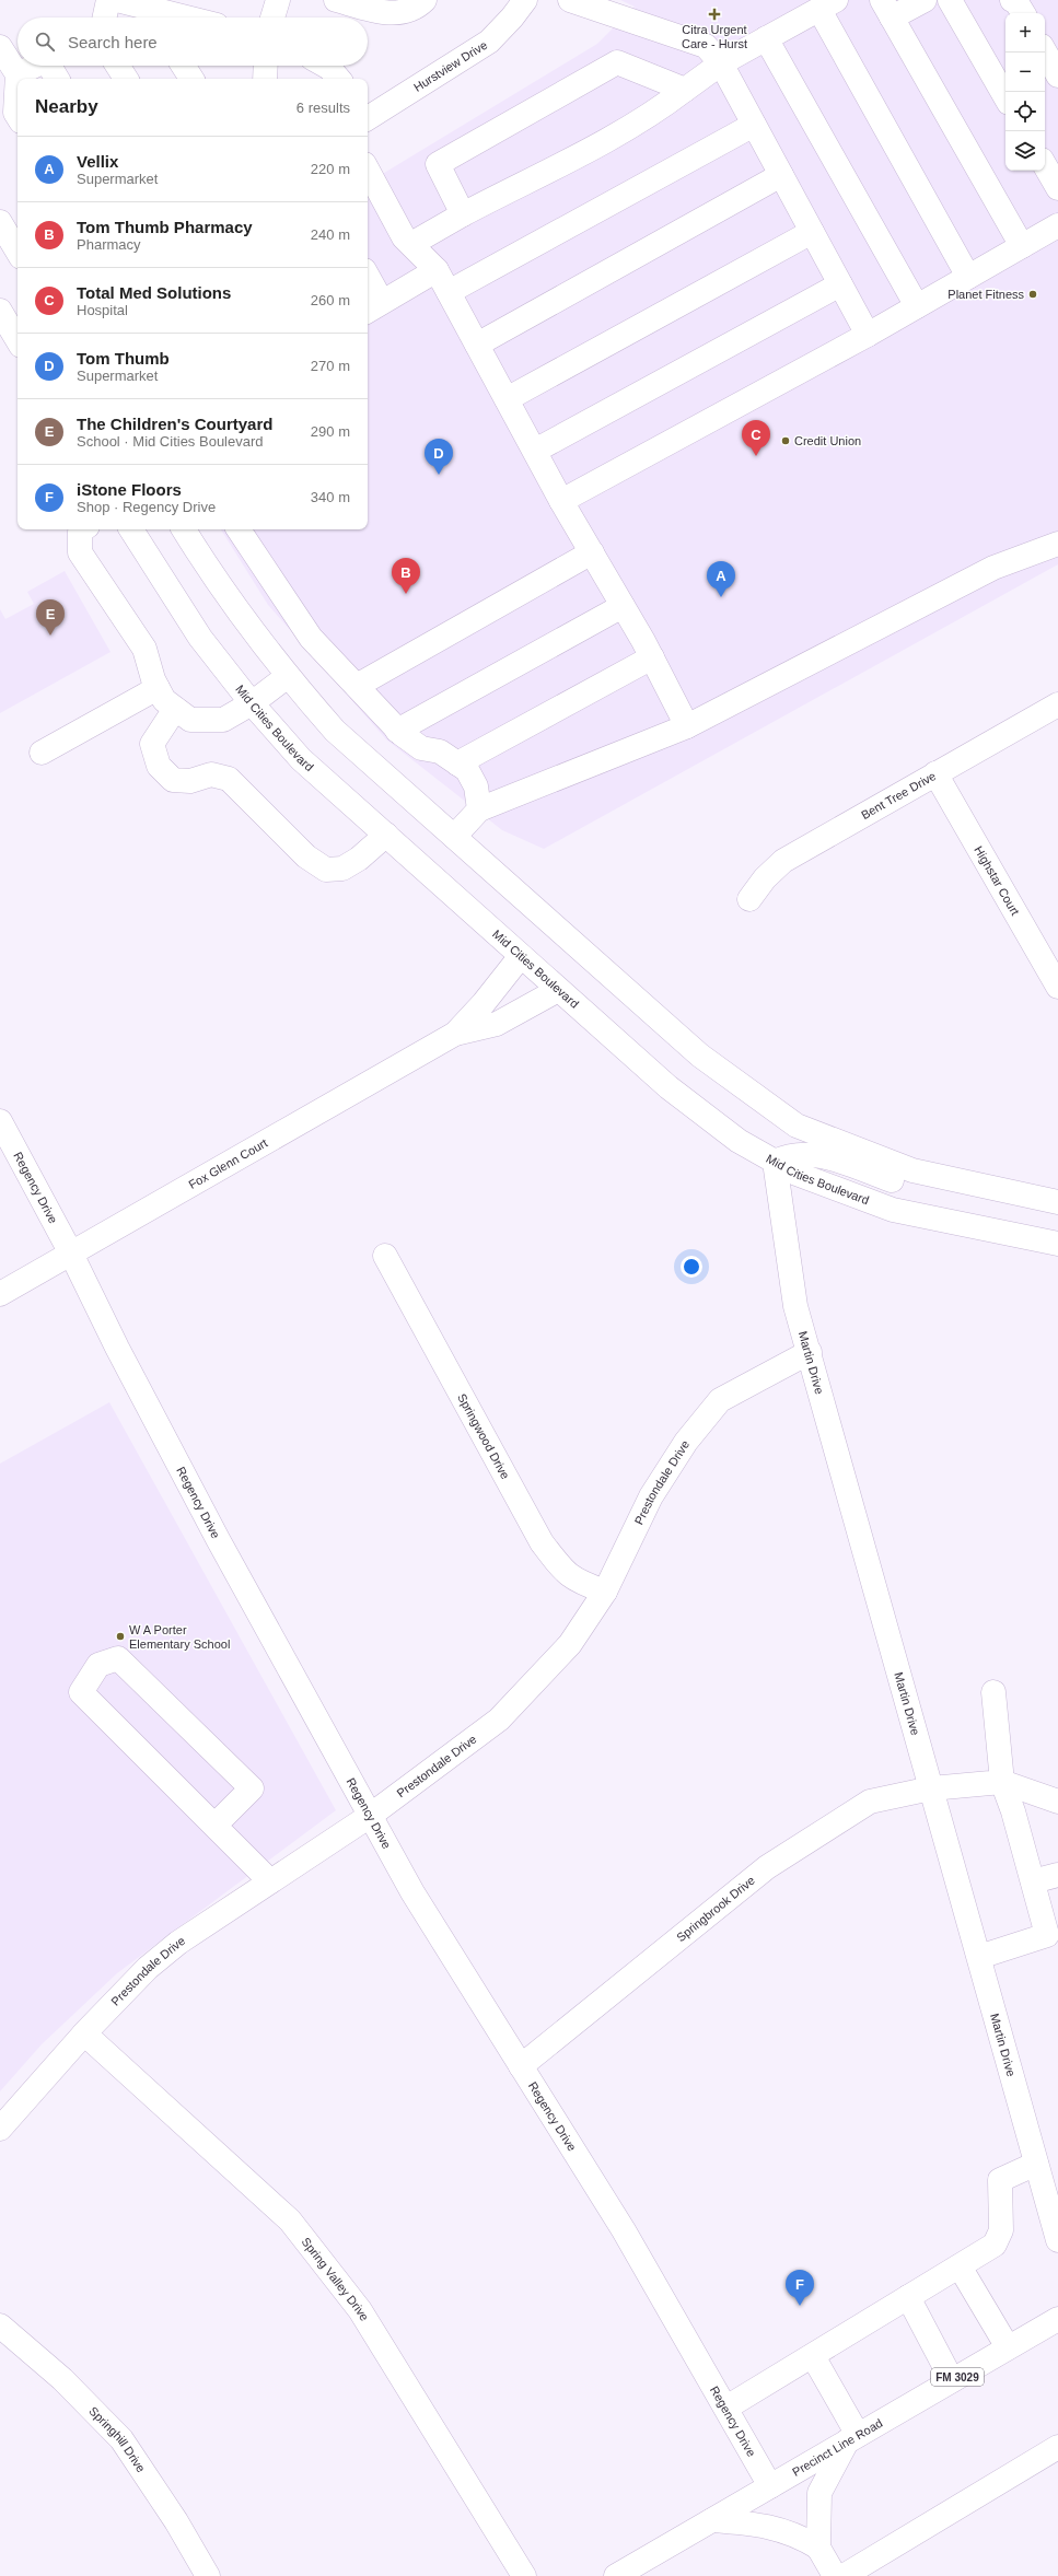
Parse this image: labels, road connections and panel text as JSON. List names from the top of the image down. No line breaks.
{"streets":{"street":["Hurstview Drive","Mid Cities Boulevard","Bent Tree Drive","Highstar Court","Fox Glenn Court","Regency Drive","Martin Drive","Springwood Drive","Prestondale Drive","Springbrook Drive","Spring Valley Drive","FM 3029","Springhill Drive","Precinct Line Road"]},"crossings":[["Mid Cities Boulevard","Fox Glenn Court"],["Mid Cities Boulevard","Martin Drive"],["Bent Tree Drive","Highstar Court"],["Fox Glenn Court","Regency Drive"],["Regency Drive","Prestondale Drive"],["Regency Drive","Springbrook Drive"],["Regency Drive","Precinct Line Road"],["Martin Drive","Prestondale Drive"],["Martin Drive","Springbrook Drive"],["Springwood Drive","Prestondale Drive"],["Prestondale Drive","Spring Valley Drive"]],"places":{"health":["Citra Urgent Care - Hurst"],"other":["Planet Fitness","Credit Union","W A Porter Elementary School"]},"page":{"map_buttons":["+","−"],"search":"Search here","heading":["Nearby","6 results"],"list":[{"mark":"A","name":"Vellix","note":"Supermarket","value":"220 m"},{"mark":"B","name":"Tom Thumb Pharmacy","note":"Pharmacy","value":"240 m"},{"mark":"C","name":"Total Med Solutions","note":"Hospital","value":"260 m"},{"mark":"D","name":"Tom Thumb","note":"Supermarket","value":"270 m"},{"mark":"E","name":"The Children's Courtyard","note":"School · Mid Cities Boulevard","value":"290 m"},{"mark":"F","name":"iStone Floors","note":"Shop · Regency Drive","value":"340 m"}],"pins":["C","D","B","A","E","F"]}}
